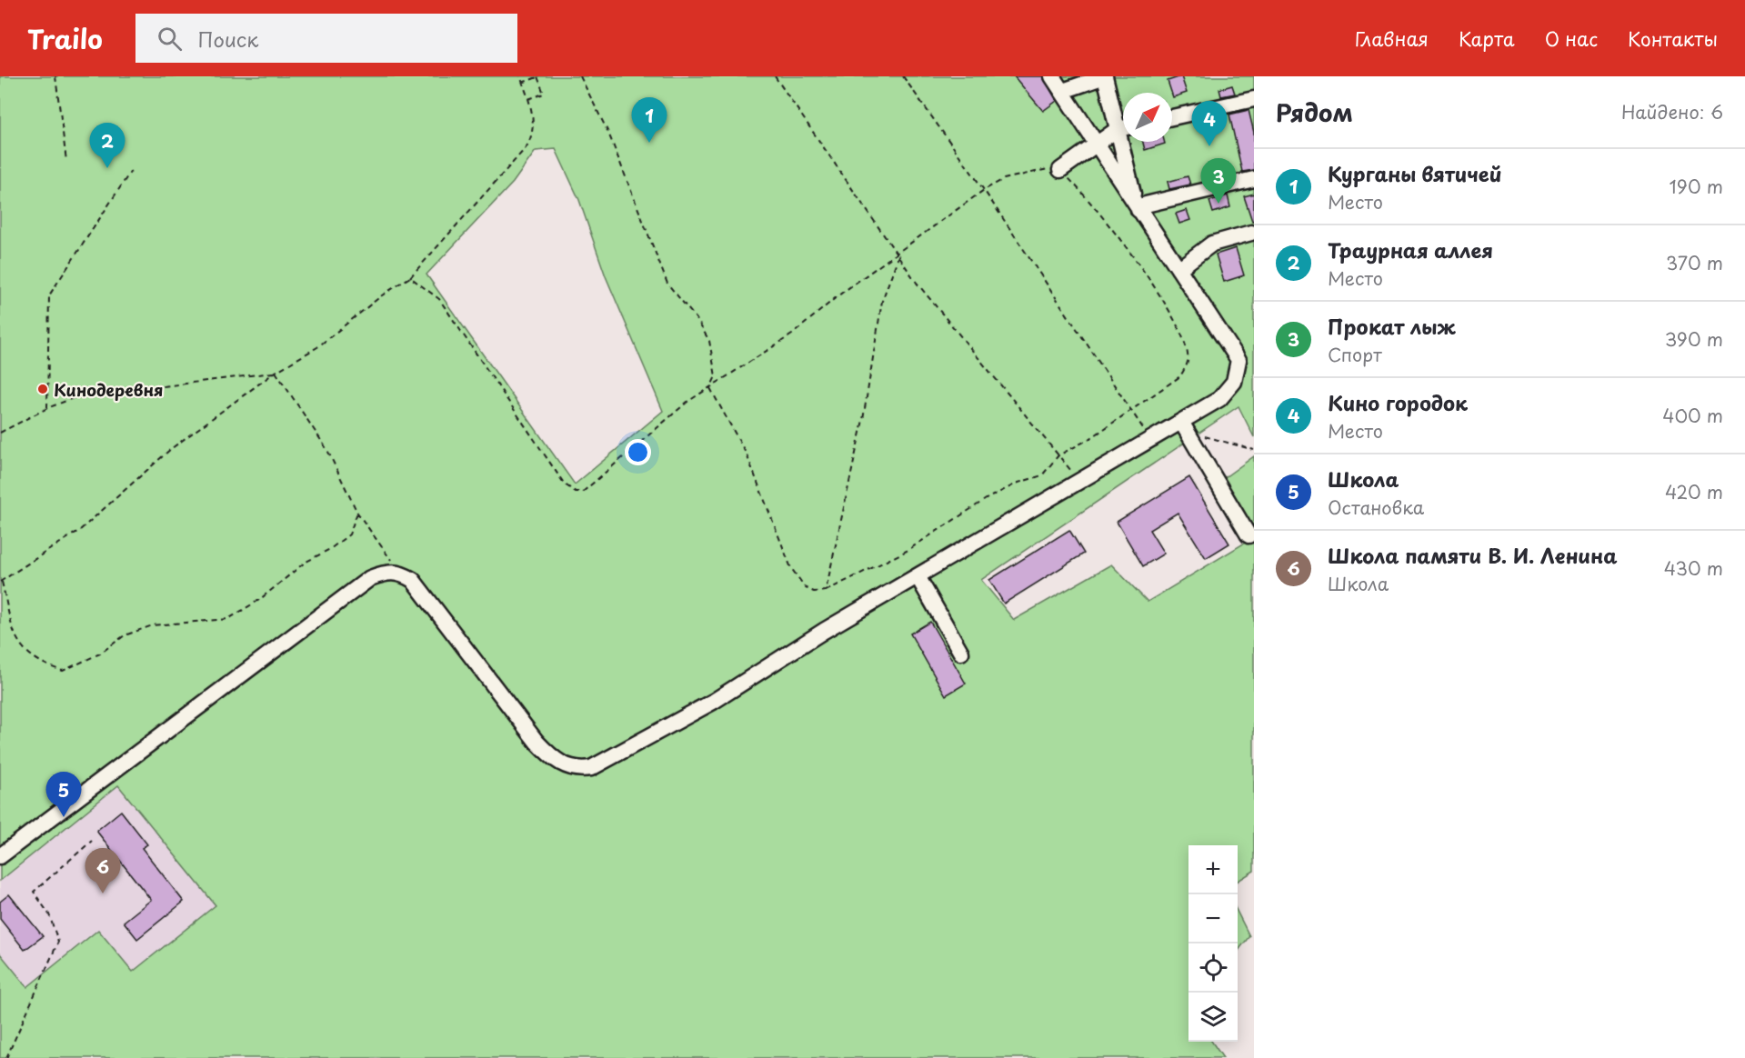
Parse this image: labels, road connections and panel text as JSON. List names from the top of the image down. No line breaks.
{"places":["Кинодеревня"],"north":"top right","page":{"header":"Trailo","search":"Поиск","nav":["Главная","Карта","О нас","Контакты"],"heading":["Рядом","Найдено: 6"],"pins":["1","4","2","3","5","6"],"list":[{"mark":"1","name":"Курганы вятичей","note":"Место","value":"190 m"},{"mark":"2","name":"Траурная аллея","note":"Место","value":"370 m"},{"mark":"3","name":"Прокат лыж","note":"Спорт","value":"390 m"},{"mark":"4","name":"Кино городок","note":"Место","value":"400 m"},{"mark":"5","name":"Школа","note":"Остановка","value":"420 m"},{"mark":"6","name":"Школа памяти В. И. Ленина","note":"Школа","value":"430 m"}],"map_buttons":["+","−"]}}
